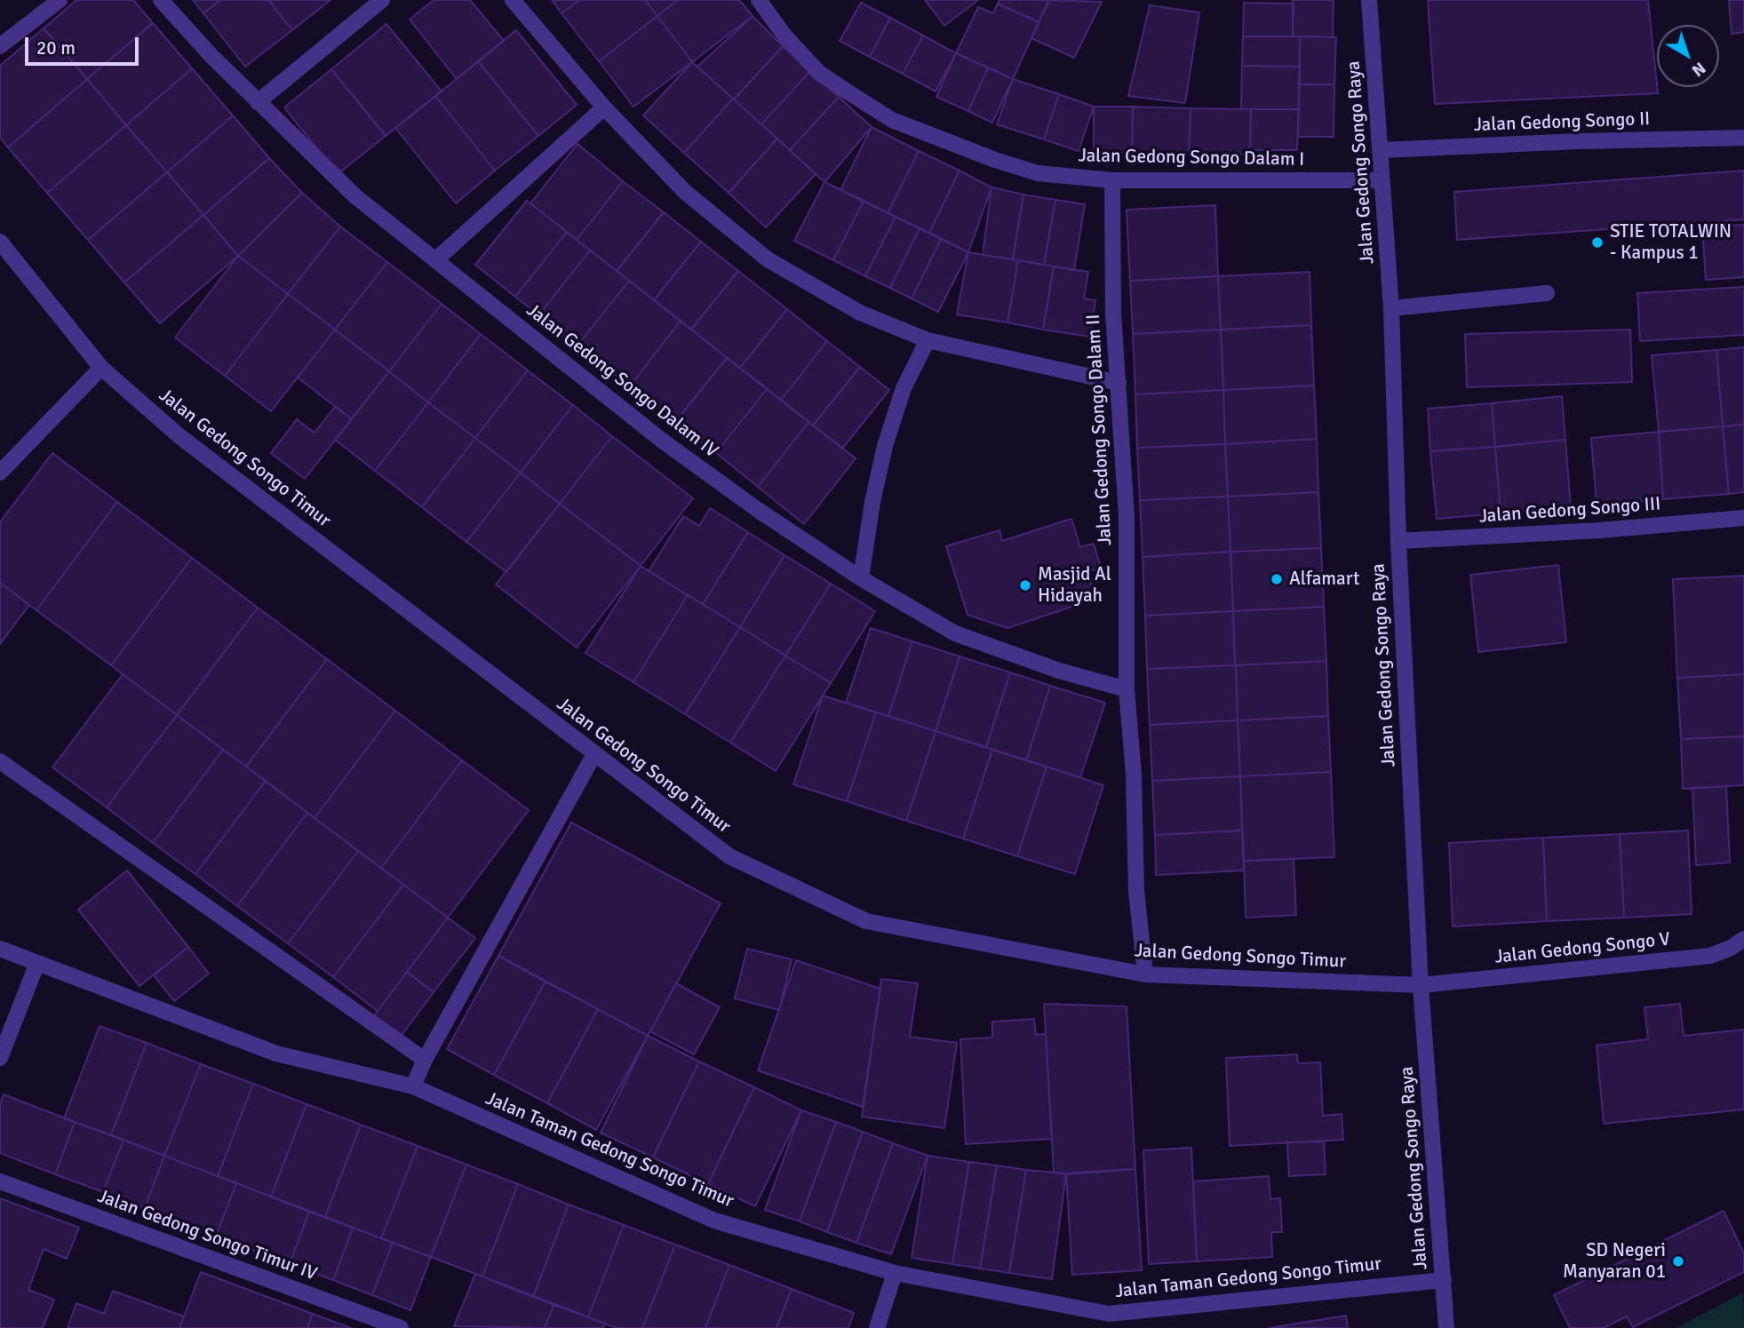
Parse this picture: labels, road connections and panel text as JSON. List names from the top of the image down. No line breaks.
{"streets":{"street":["Jalan Gedong Songo II","Jalan Gedong Songo Dalam I","Jalan Gedong Songo Raya","Jalan Gedong Songo Dalam IV","Jalan Gedong Songo Dalam II","Jalan Gedong Songo Timur","Jalan Gedong Songo III","Jalan Gedong Songo V","Jalan Taman Gedong Songo Timur","Jalan Gedong Songo Timur IV"]},"crossings":[["Jalan Gedong Songo II","Jalan Gedong Songo Raya"],["Jalan Gedong Songo Dalam I","Jalan Gedong Songo Raya"],["Jalan Gedong Songo Dalam I","Jalan Gedong Songo Dalam II"],["Jalan Gedong Songo Raya","Jalan Gedong Songo Timur"],["Jalan Gedong Songo Raya","Jalan Gedong Songo III"],["Jalan Gedong Songo Raya","Jalan Gedong Songo V"],["Jalan Gedong Songo Raya","Jalan Taman Gedong Songo Timur"],["Jalan Gedong Songo Dalam IV","Jalan Gedong Songo Dalam II"],["Jalan Gedong Songo Dalam II","Jalan Gedong Songo Timur"],["Jalan Gedong Songo Timur","Jalan Gedong Songo V"]],"places":["STIE TOTALWIN - Kampus 1","Alfamart","Masjid Al Hidayah","SD Negeri Manyaran 01"],"scale_bar":"20 m","north":"bottom right"}
